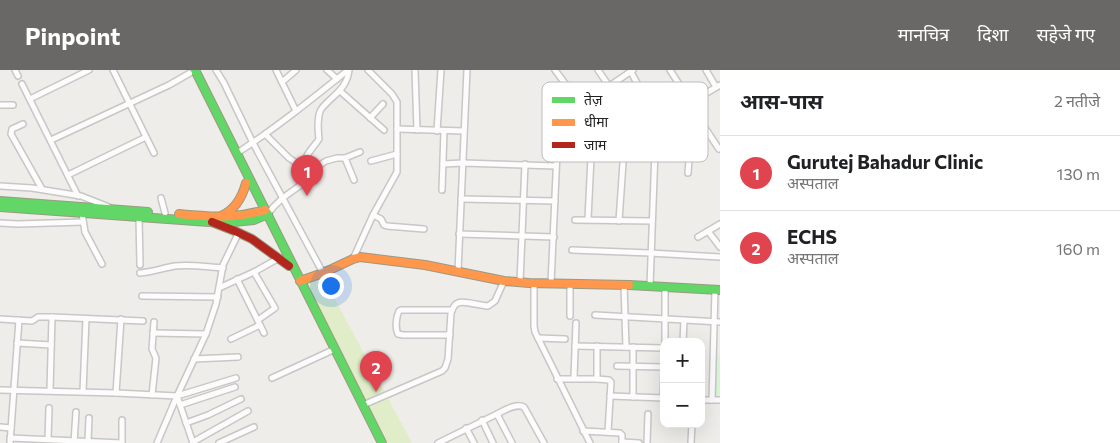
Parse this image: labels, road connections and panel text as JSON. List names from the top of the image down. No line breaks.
{"legend":["तेज़","धीमा","जाम"],"page":{"header":"Pinpoint","nav":["मानचित्र","दिशा","सहेजे गए"],"heading":["आस-पास","2 नतीजे"],"list":[{"mark":"1","name":"Gurutej Bahadur Clinic","note":"अस्पताल","value":"130 m"},{"mark":"2","name":"ECHS","note":"अस्पताल","value":"160 m"}],"pins":["1","2"],"map_buttons":["+","−"]}}
